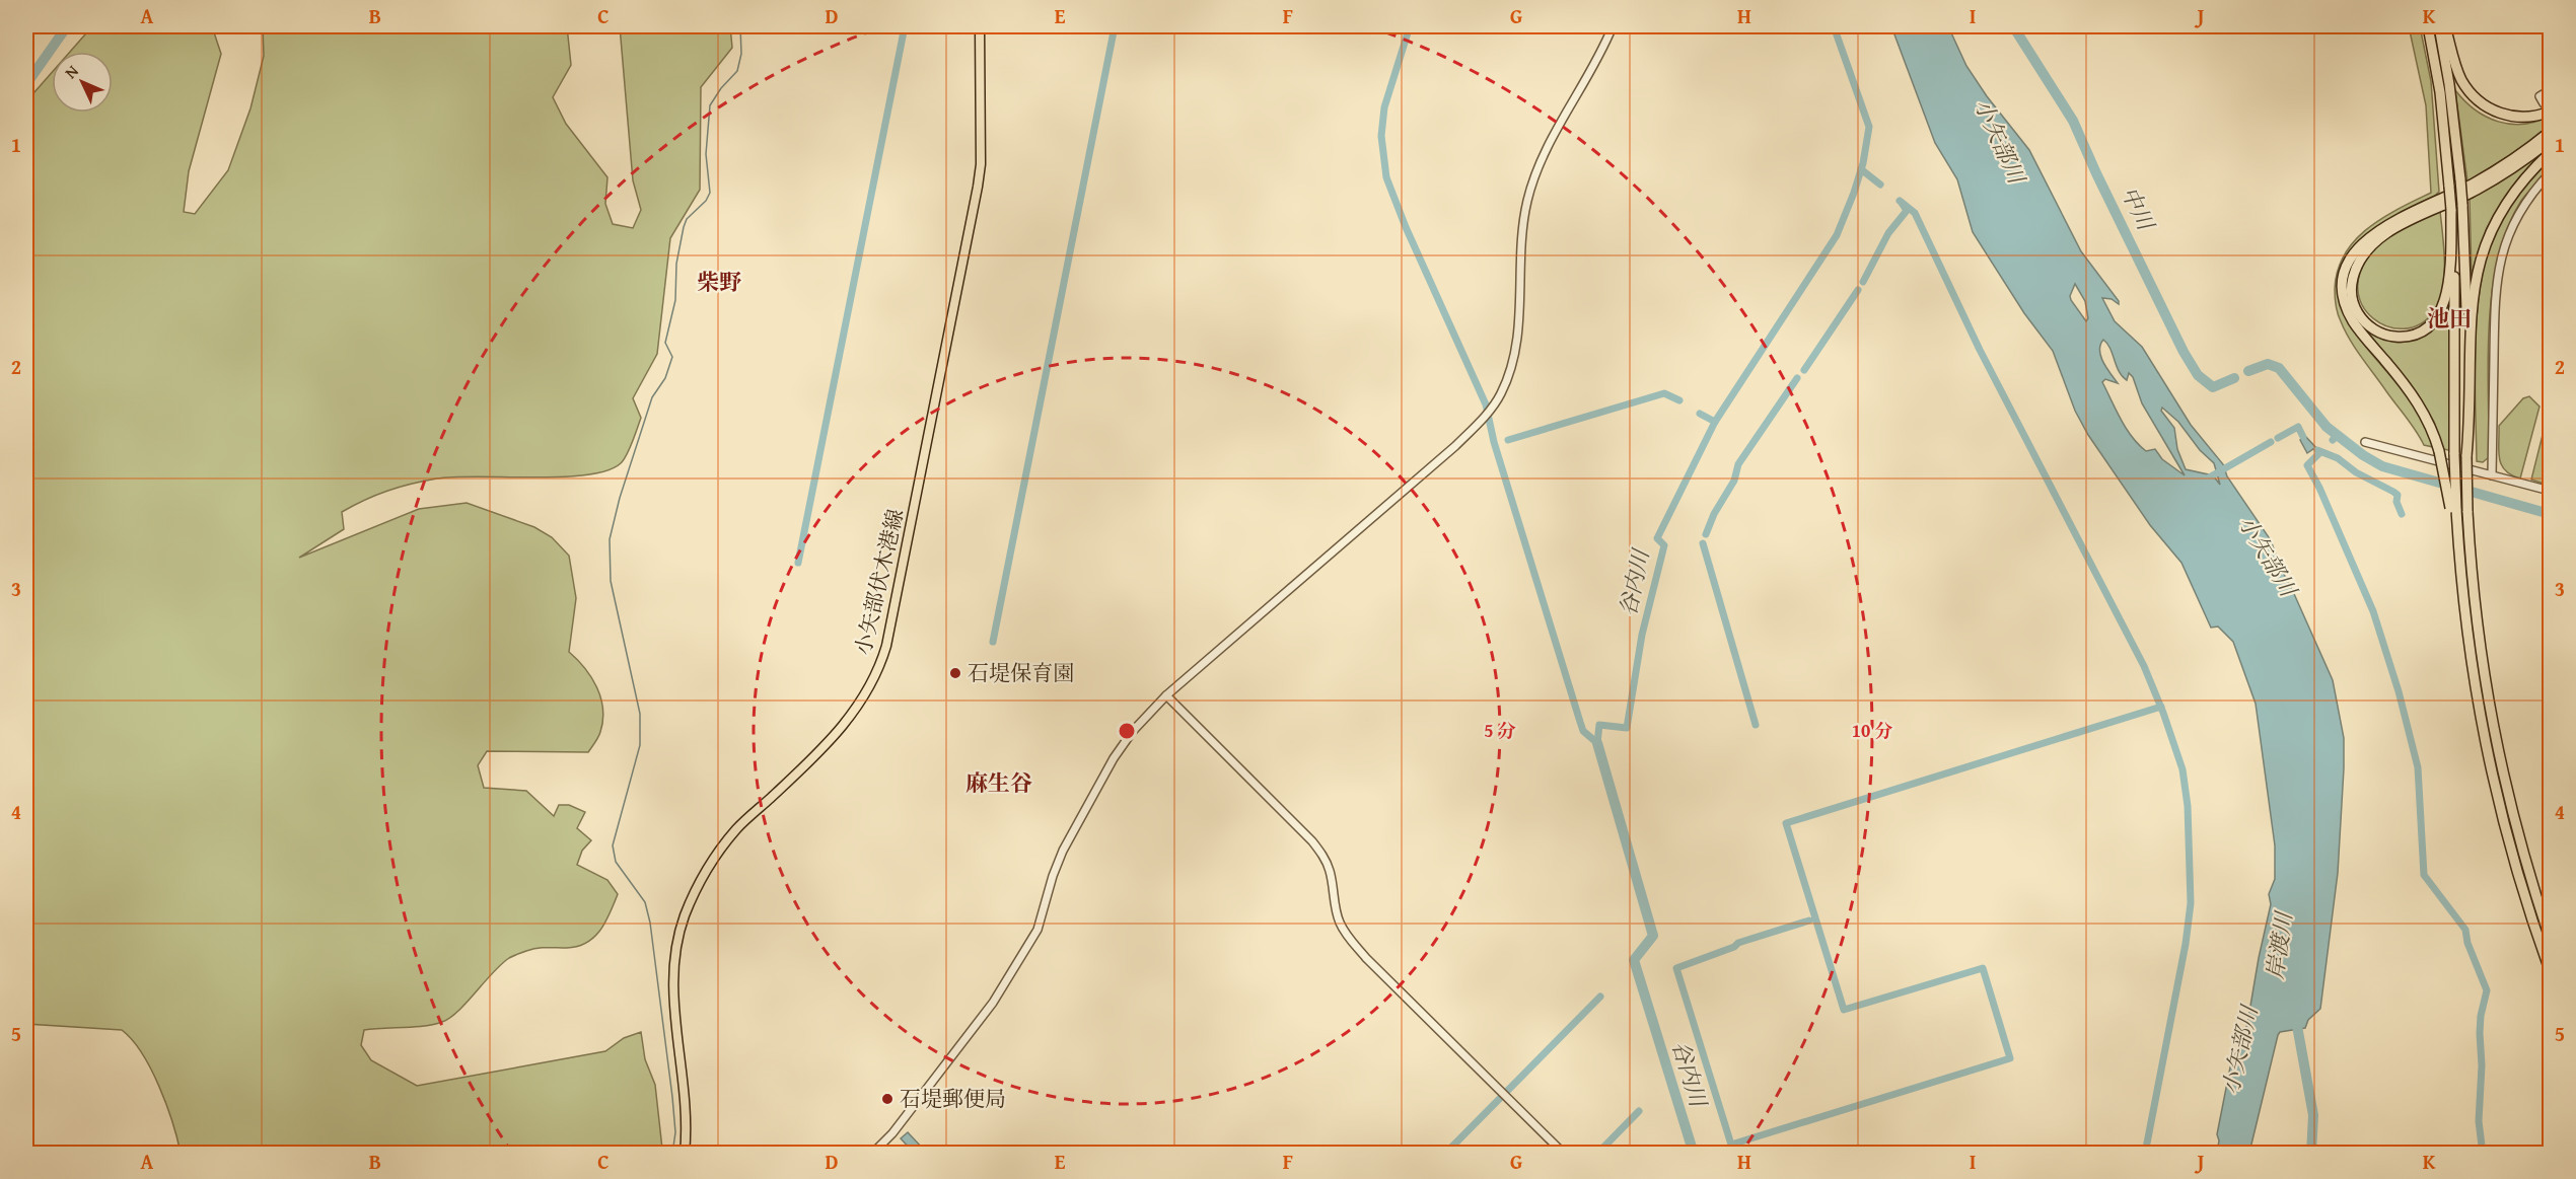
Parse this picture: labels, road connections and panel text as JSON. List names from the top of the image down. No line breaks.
{"streets":{"main road":["小矢部伏木港線"]},"districts":["柴野","池田","麻生谷"],"water":["小矢部川","中川","谷内川","岸渡川"],"places":["石堤保育園","石堤郵便局"],"north":"top left","grid":{"columns":["A","B","C","D","E","F","G","H","I","J","K"],"rows":["1","2","3","4","5"]},"rings":["5 分","10 分"]}
